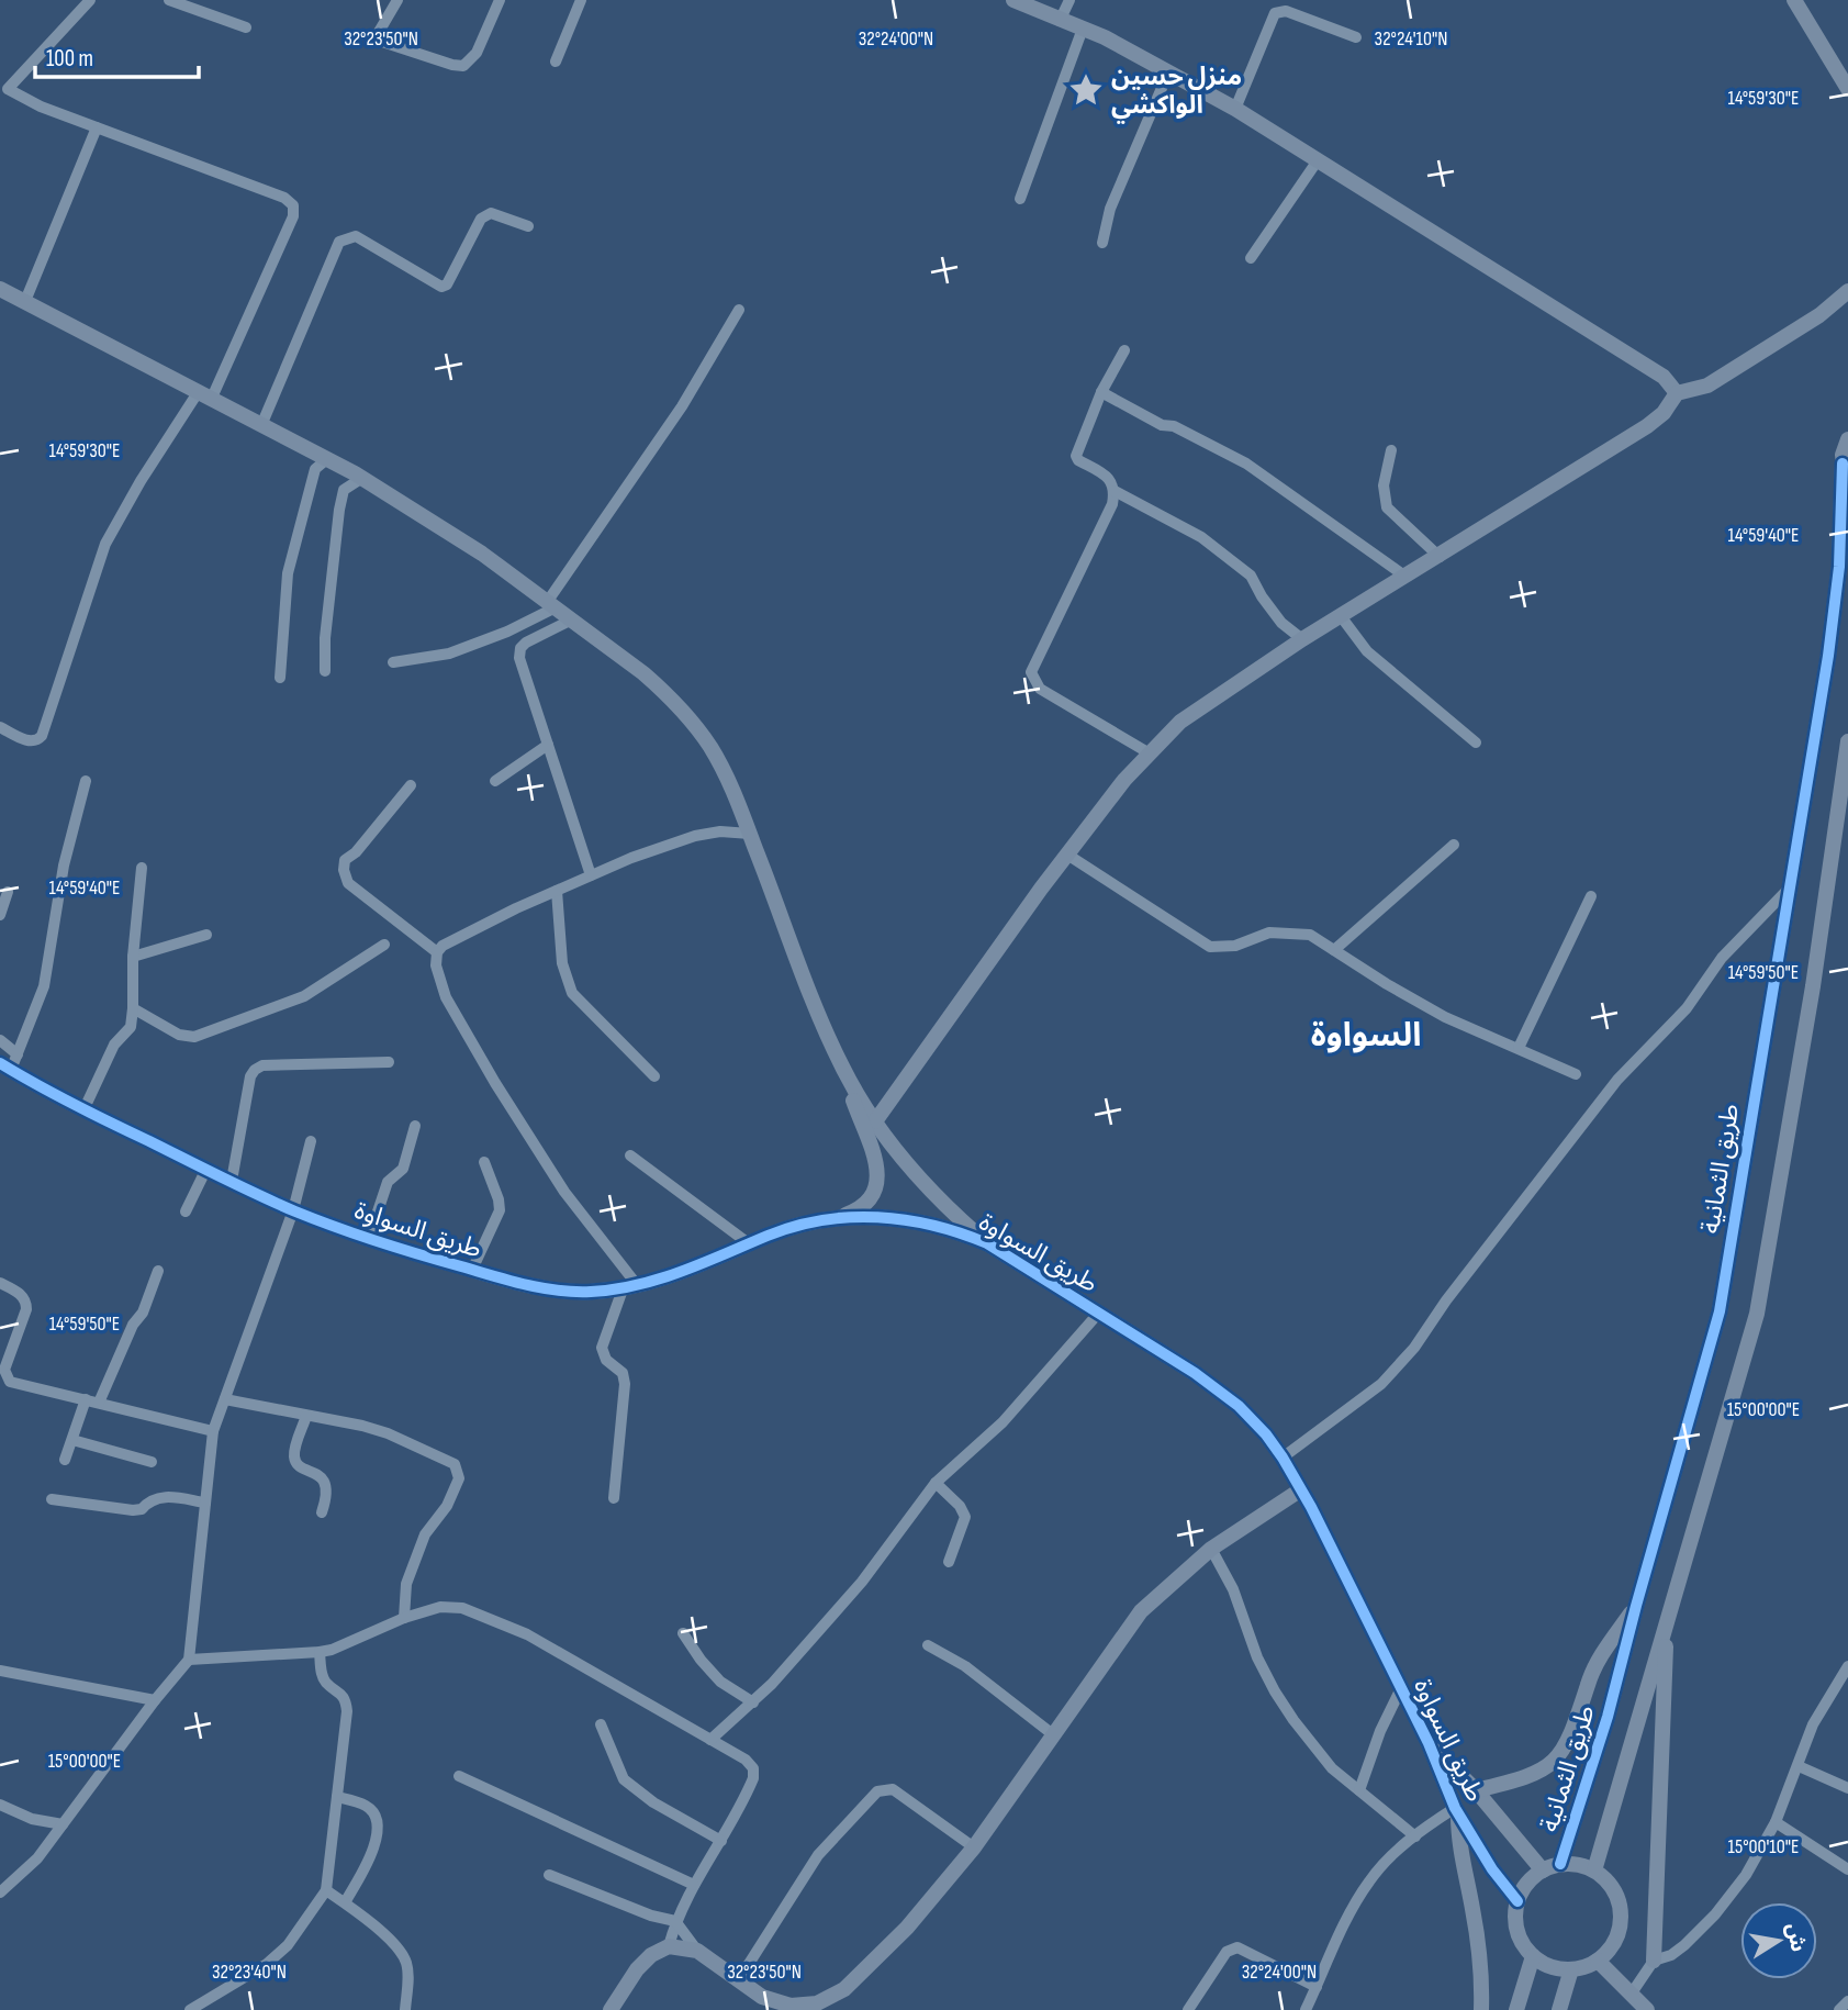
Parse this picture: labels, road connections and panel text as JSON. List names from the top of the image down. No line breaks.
{"streets":{"street":["طريق الثمانية","طريق السواوة"]},"crossings":[["طريق الثمانية","طريق السواوة"]],"districts":["السواوة"],"places":{"place":["منزل حسين الواكشي"]},"scale_bar":"100 m","north":"right","coordinates":["32°23'50\"N","32°24'00\"N","32°24'10\"N","14°59'30\"E","14°59'40\"E","14°59'50\"E","15°00'00\"E","15°00'10\"E","32°23'40\"N"]}
